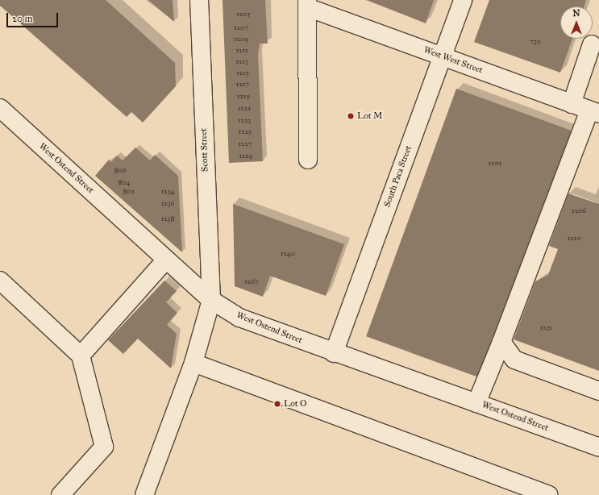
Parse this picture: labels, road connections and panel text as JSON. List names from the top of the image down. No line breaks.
{"streets":{"street":["West West Street","Scott Street","West Ostend Street","South Paca Street"]},"crossings":[["West West Street","South Paca Street"],["Scott Street","West Ostend Street"],["West Ostend Street","South Paca Street"]],"places":["Lot M","Lot O"],"house_numbers":["1205","1207","1209","730","1211","1213","1215","1217","1219","1221","1223","1225","1227","1229","1201","806","804","802","1234","1236","1206","1238","1210","1240","1267","1231"],"scale_bar":"20 m","north":"top"}
